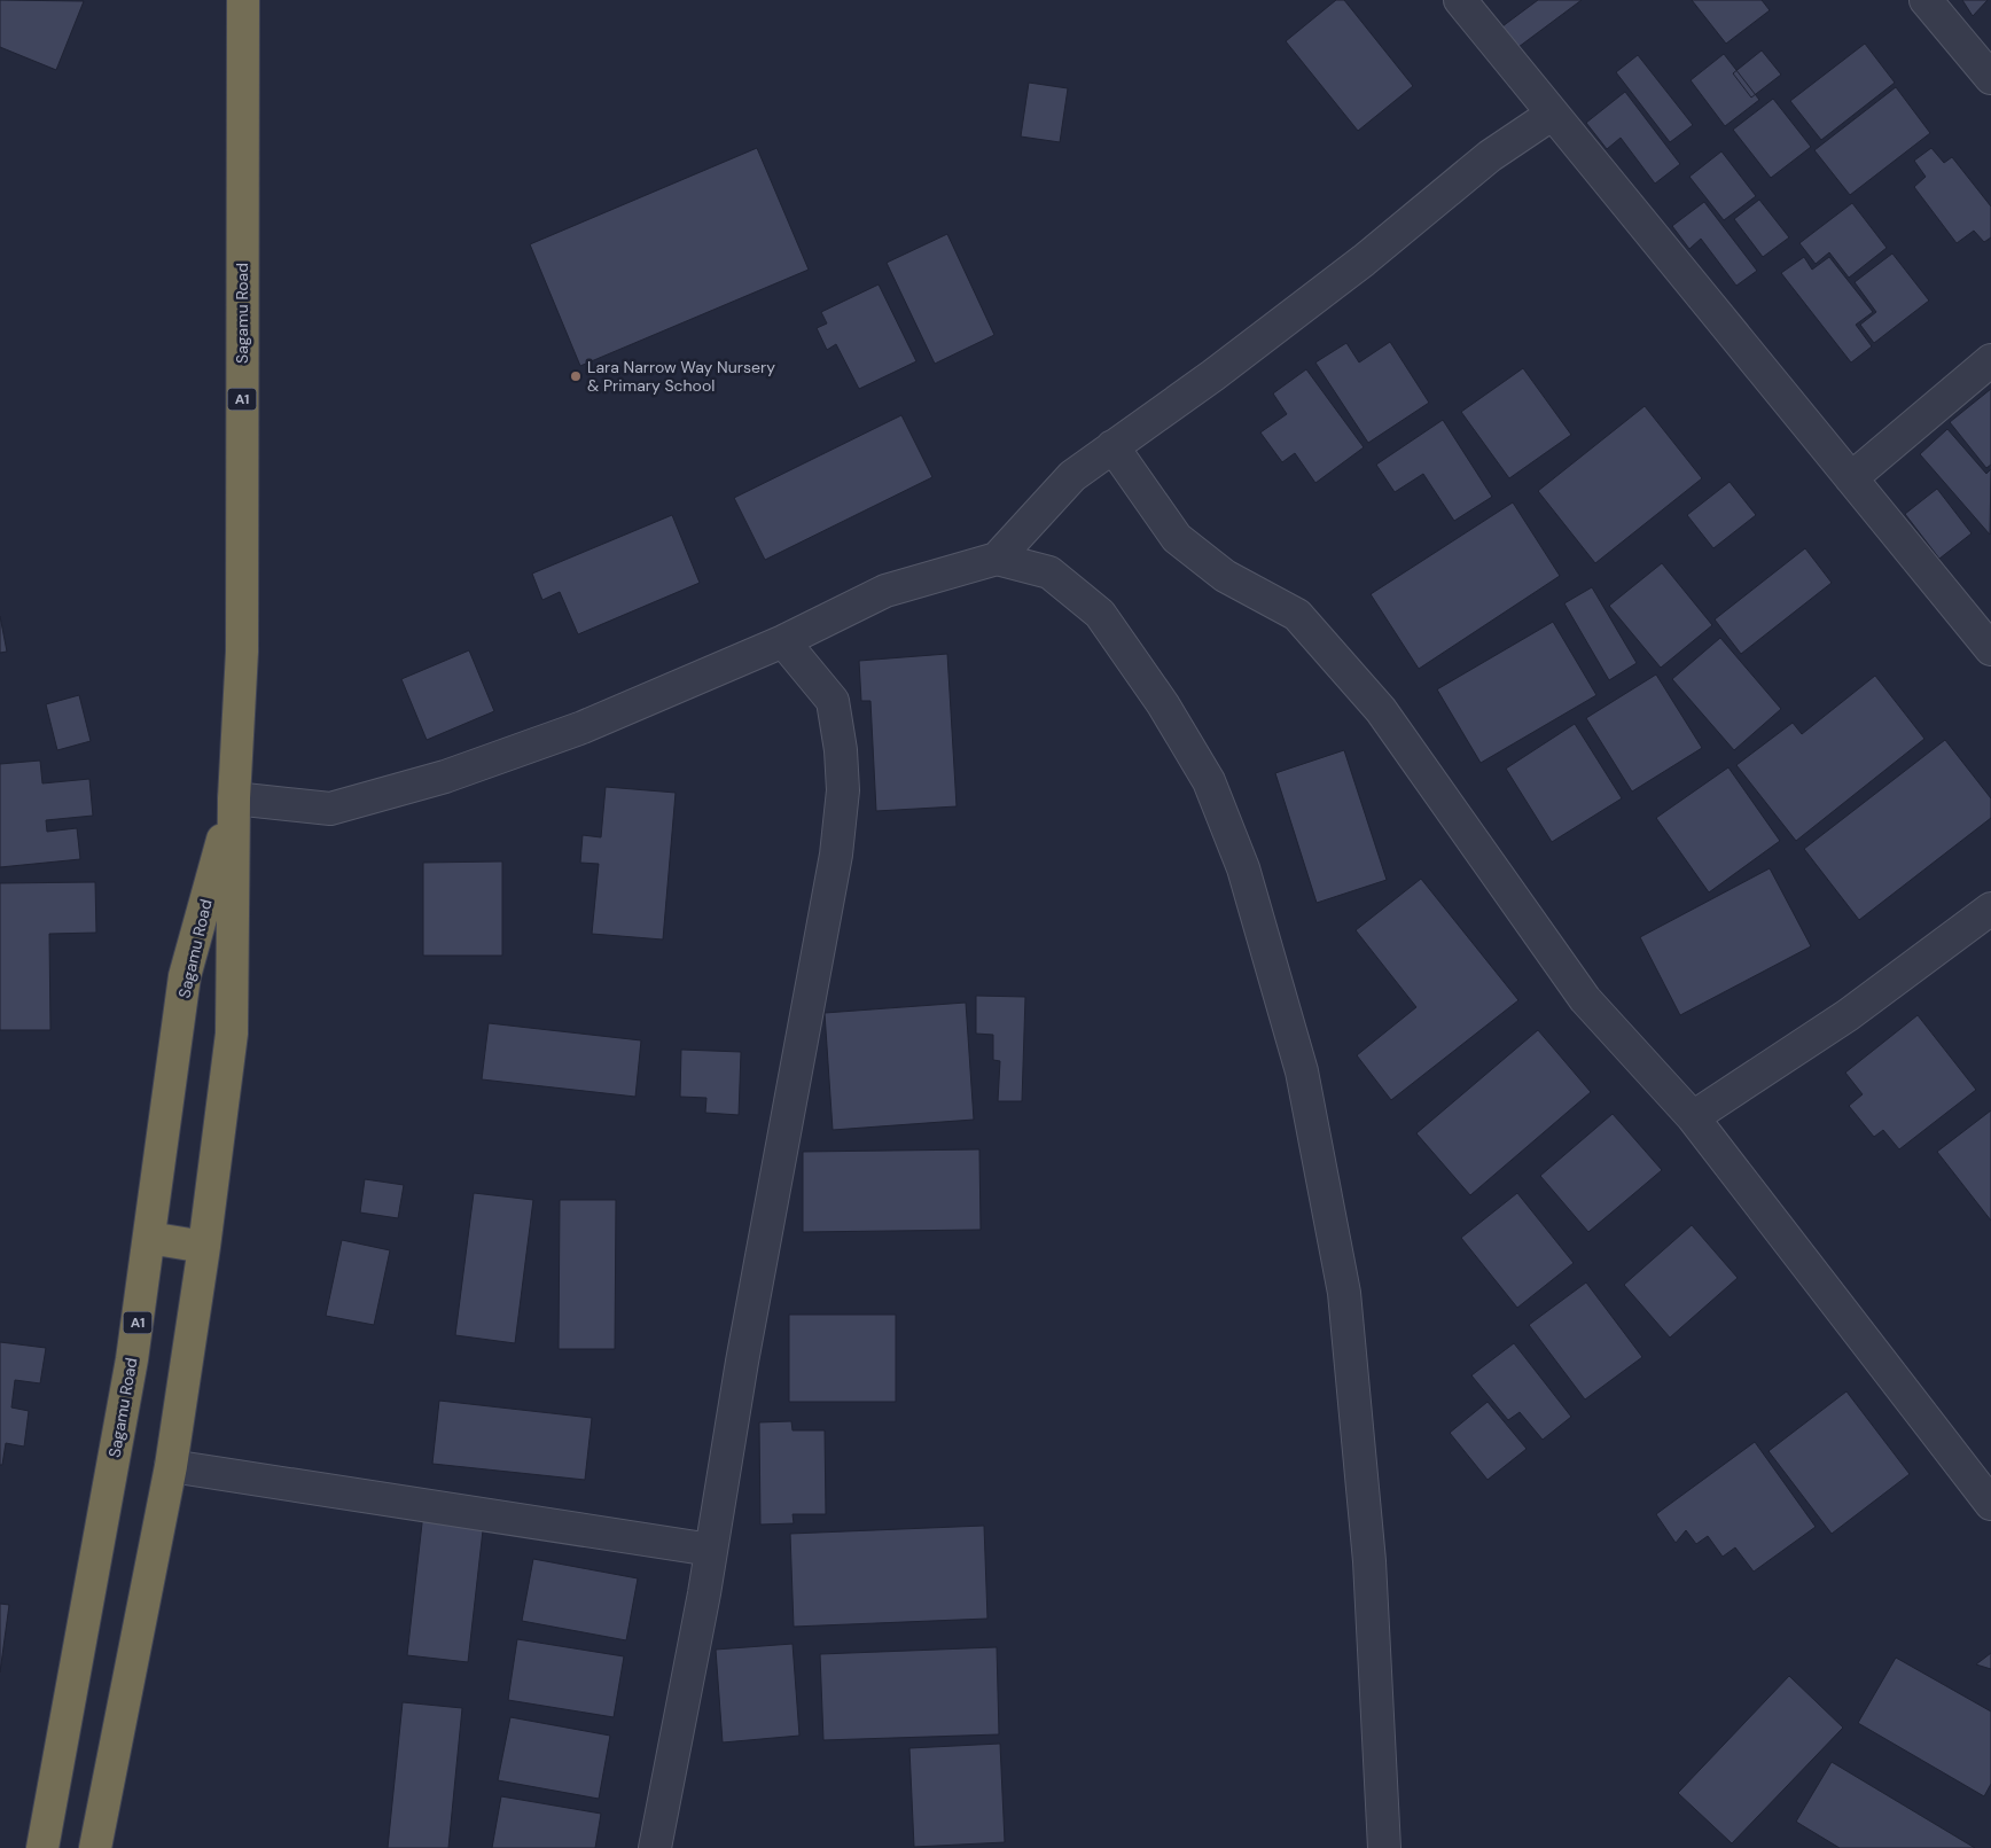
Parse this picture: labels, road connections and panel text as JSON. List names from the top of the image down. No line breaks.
{"streets":{"highway":["Sagamu Road","A1"]},"places":["Lara Narrow Way Nursery & Primary School"]}
